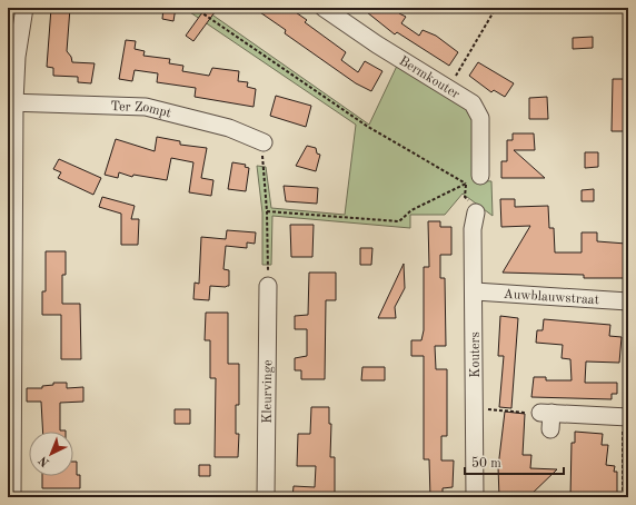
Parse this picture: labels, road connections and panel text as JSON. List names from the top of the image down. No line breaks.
{"streets":{"street":["Bermkouter","Ter Zompt","Auwblauwstraat","Kouters","Kleurvinge"]},"crossings":[["Auwblauwstraat","Kouters"]],"scale_bar":"50 m","north":"bottom left"}
